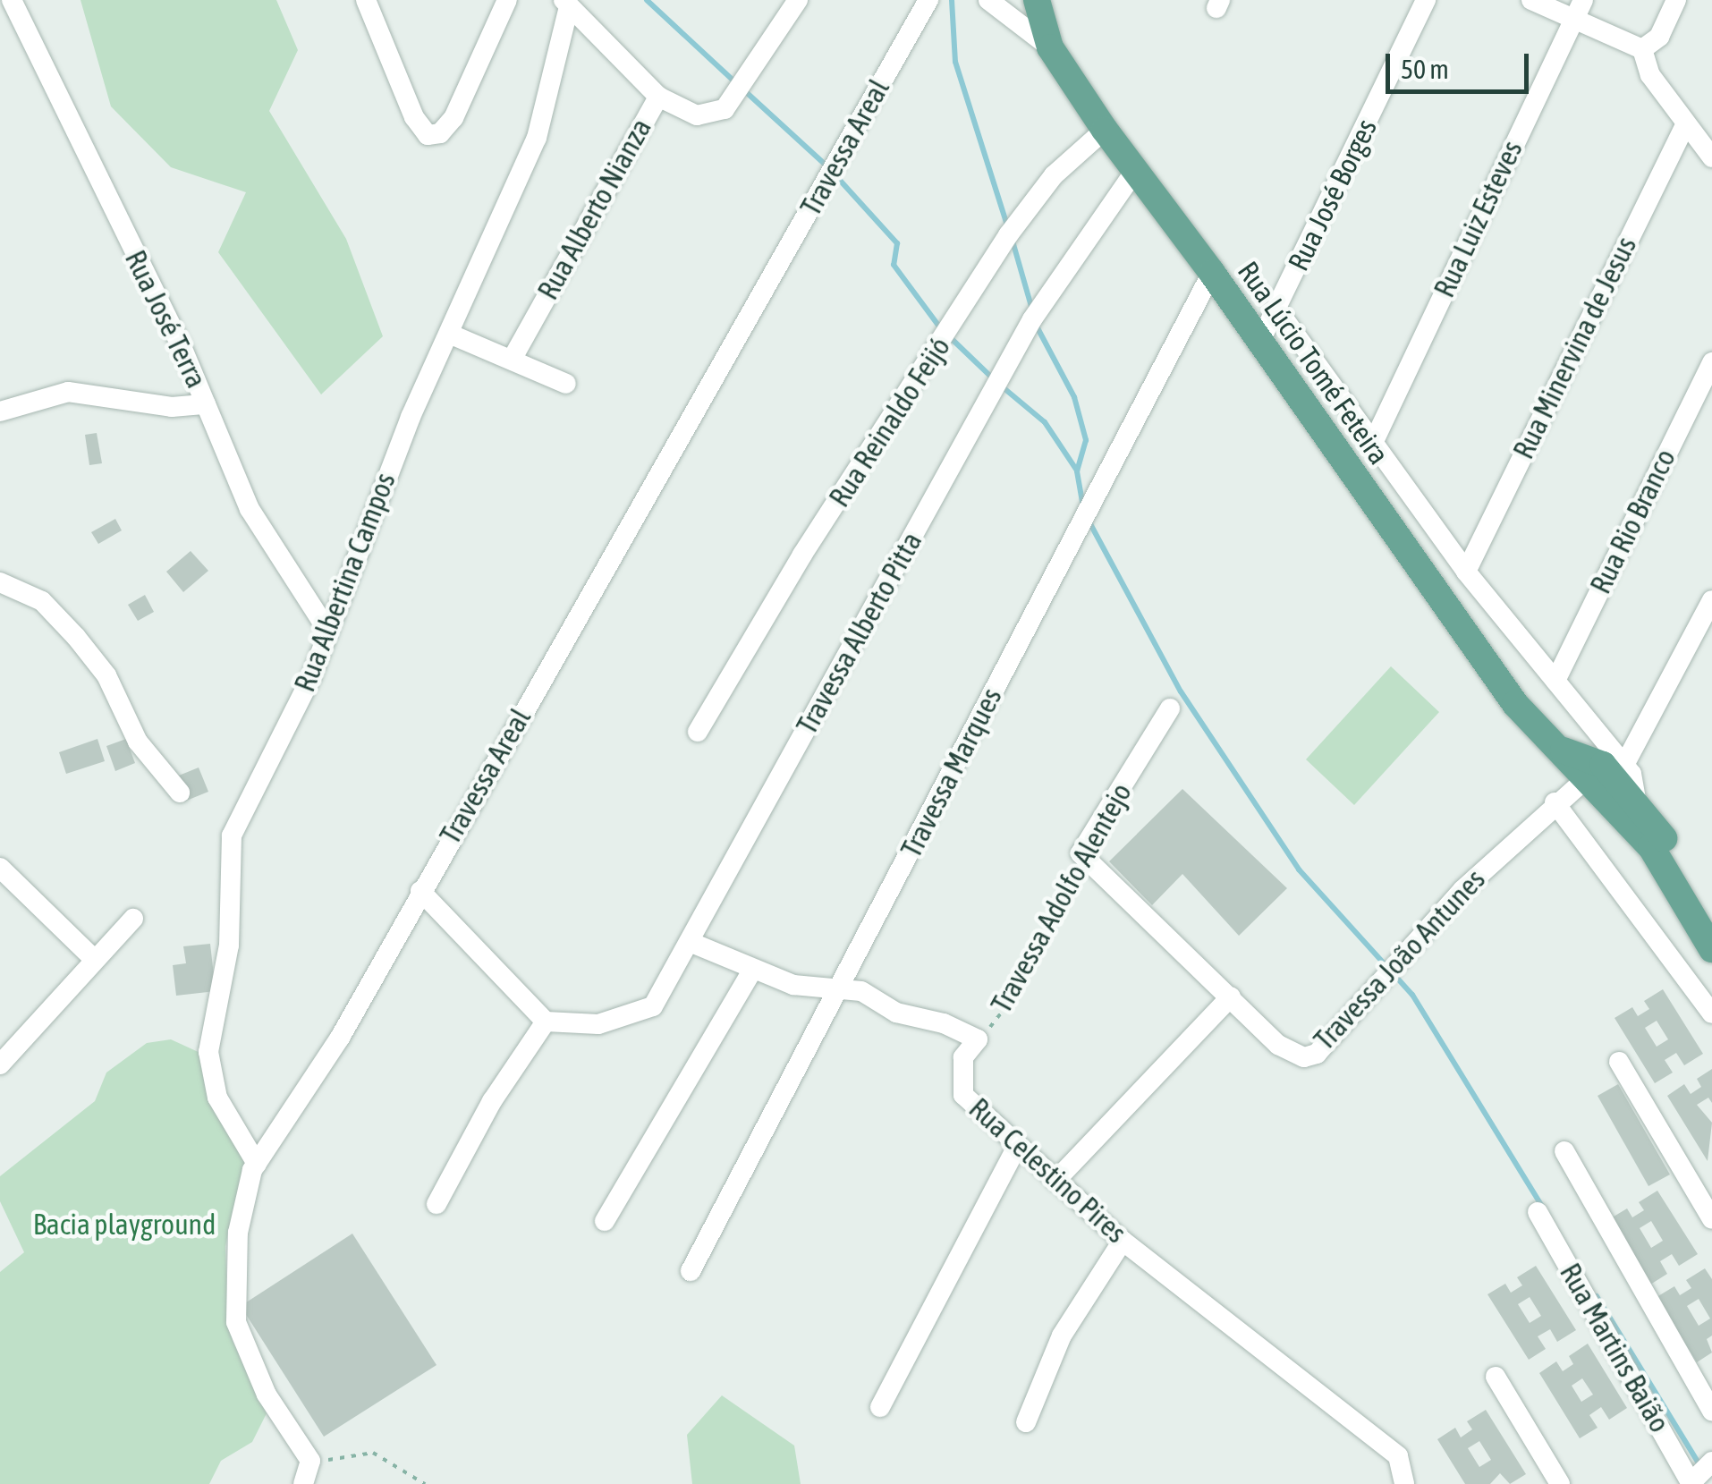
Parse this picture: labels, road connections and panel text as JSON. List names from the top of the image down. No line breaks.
{"streets":{"main road":["Rua Lúcio Tomé Feteira"],"street":["Travessa Areal","Rua José Borges","Rua Alberto Nianza","Rua Luiz Esteves","Rua José Terra","Rua Minervina de Jesus","Rua Reinaldo Feijó","Rua Rio Branco","Rua Albertina Campos","Travessa Alberto Pitta","Travessa Marques","Travessa Adolfo Alentejo","Travessa João Antunes","Rua Celestino Pires","Rua Martins Baião"]},"crossings":[["Travessa Areal","Rua Albertina Campos"],["Rua José Borges","Rua Lúcio Tomé Feteira"],["Rua Luiz Esteves","Rua Lúcio Tomé Feteira"],["Rua José Terra","Rua Albertina Campos"],["Rua Minervina de Jesus","Rua Lúcio Tomé Feteira"],["Rua Lúcio Tomé Feteira","Rua Reinaldo Feijó"],["Rua Lúcio Tomé Feteira","Rua Rio Branco"],["Rua Lúcio Tomé Feteira","Travessa Alberto Pitta"],["Rua Lúcio Tomé Feteira","Travessa Marques"],["Rua Lúcio Tomé Feteira","Travessa João Antunes"],["Travessa Adolfo Alentejo","Travessa João Antunes"],["Travessa Adolfo Alentejo","Rua Celestino Pires"]],"parks":["Bacia playground"],"scale_bar":"50 m"}
